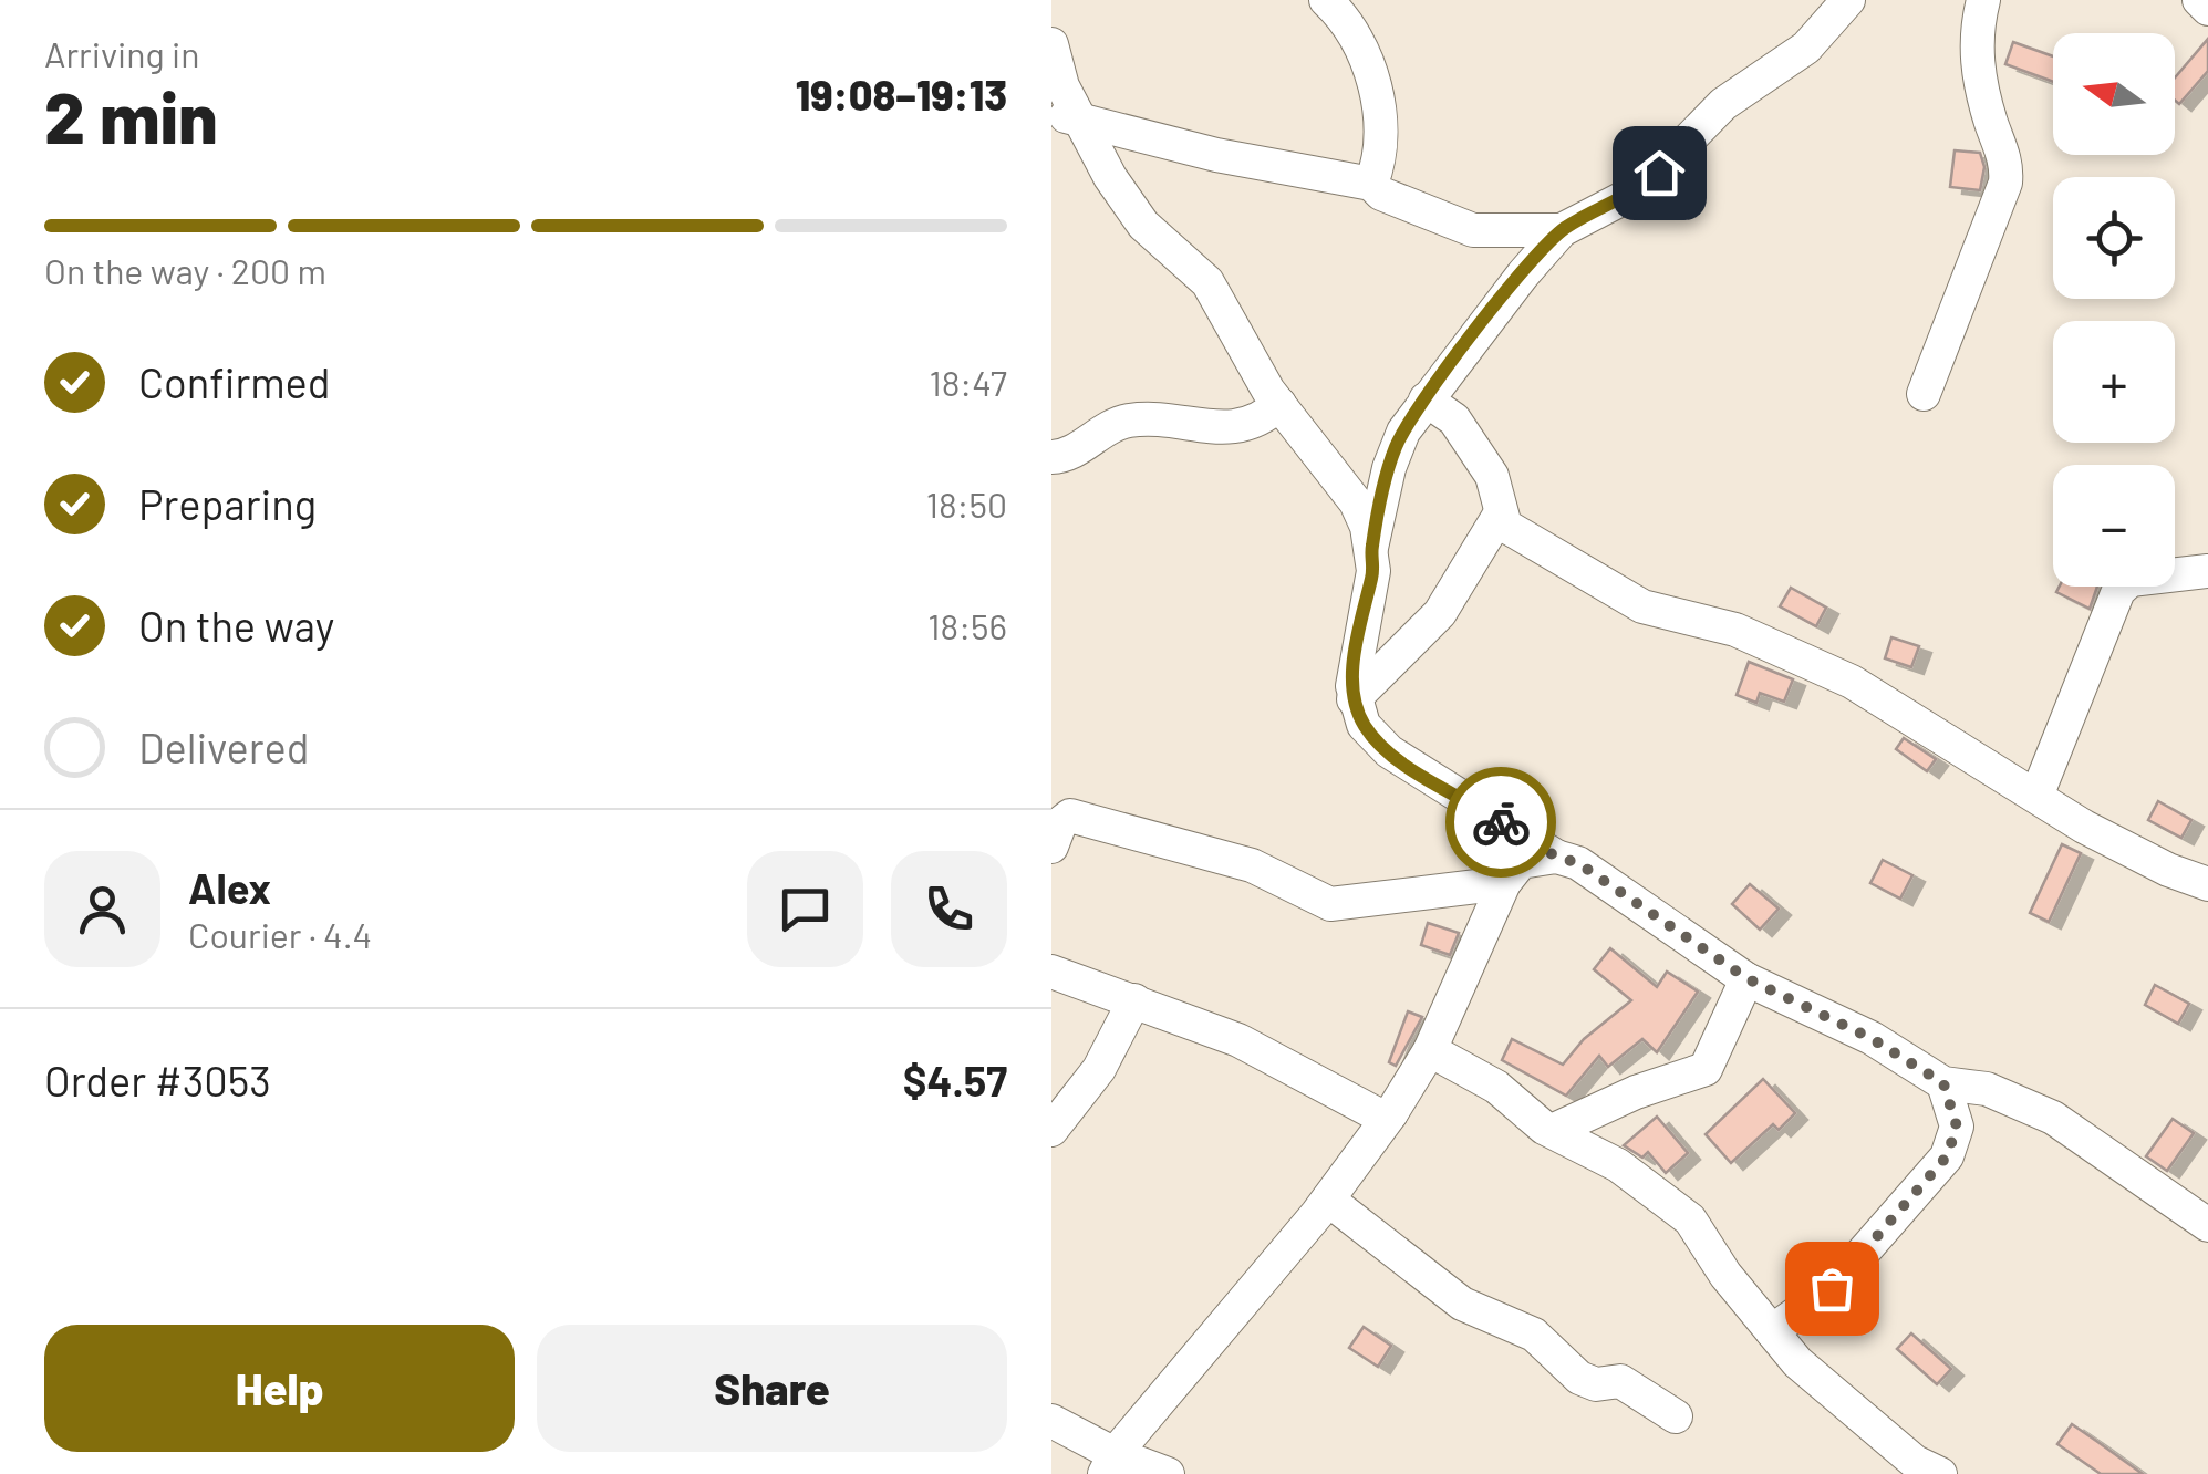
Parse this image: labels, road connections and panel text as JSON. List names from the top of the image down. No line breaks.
{"north":"left","page":{"heading":["2 min","Arriving in","19:08–19:13"],"panel":["Alex","Courier · 4.4","Order #3053","$4.57"],"map_buttons":["+","−"],"bar":"On the way · 200 m","list":[["Confirmed","18:47"],["Preparing","18:50"],["On the way","18:56"],"Delivered"],"buttons":["Help","Share"]}}
